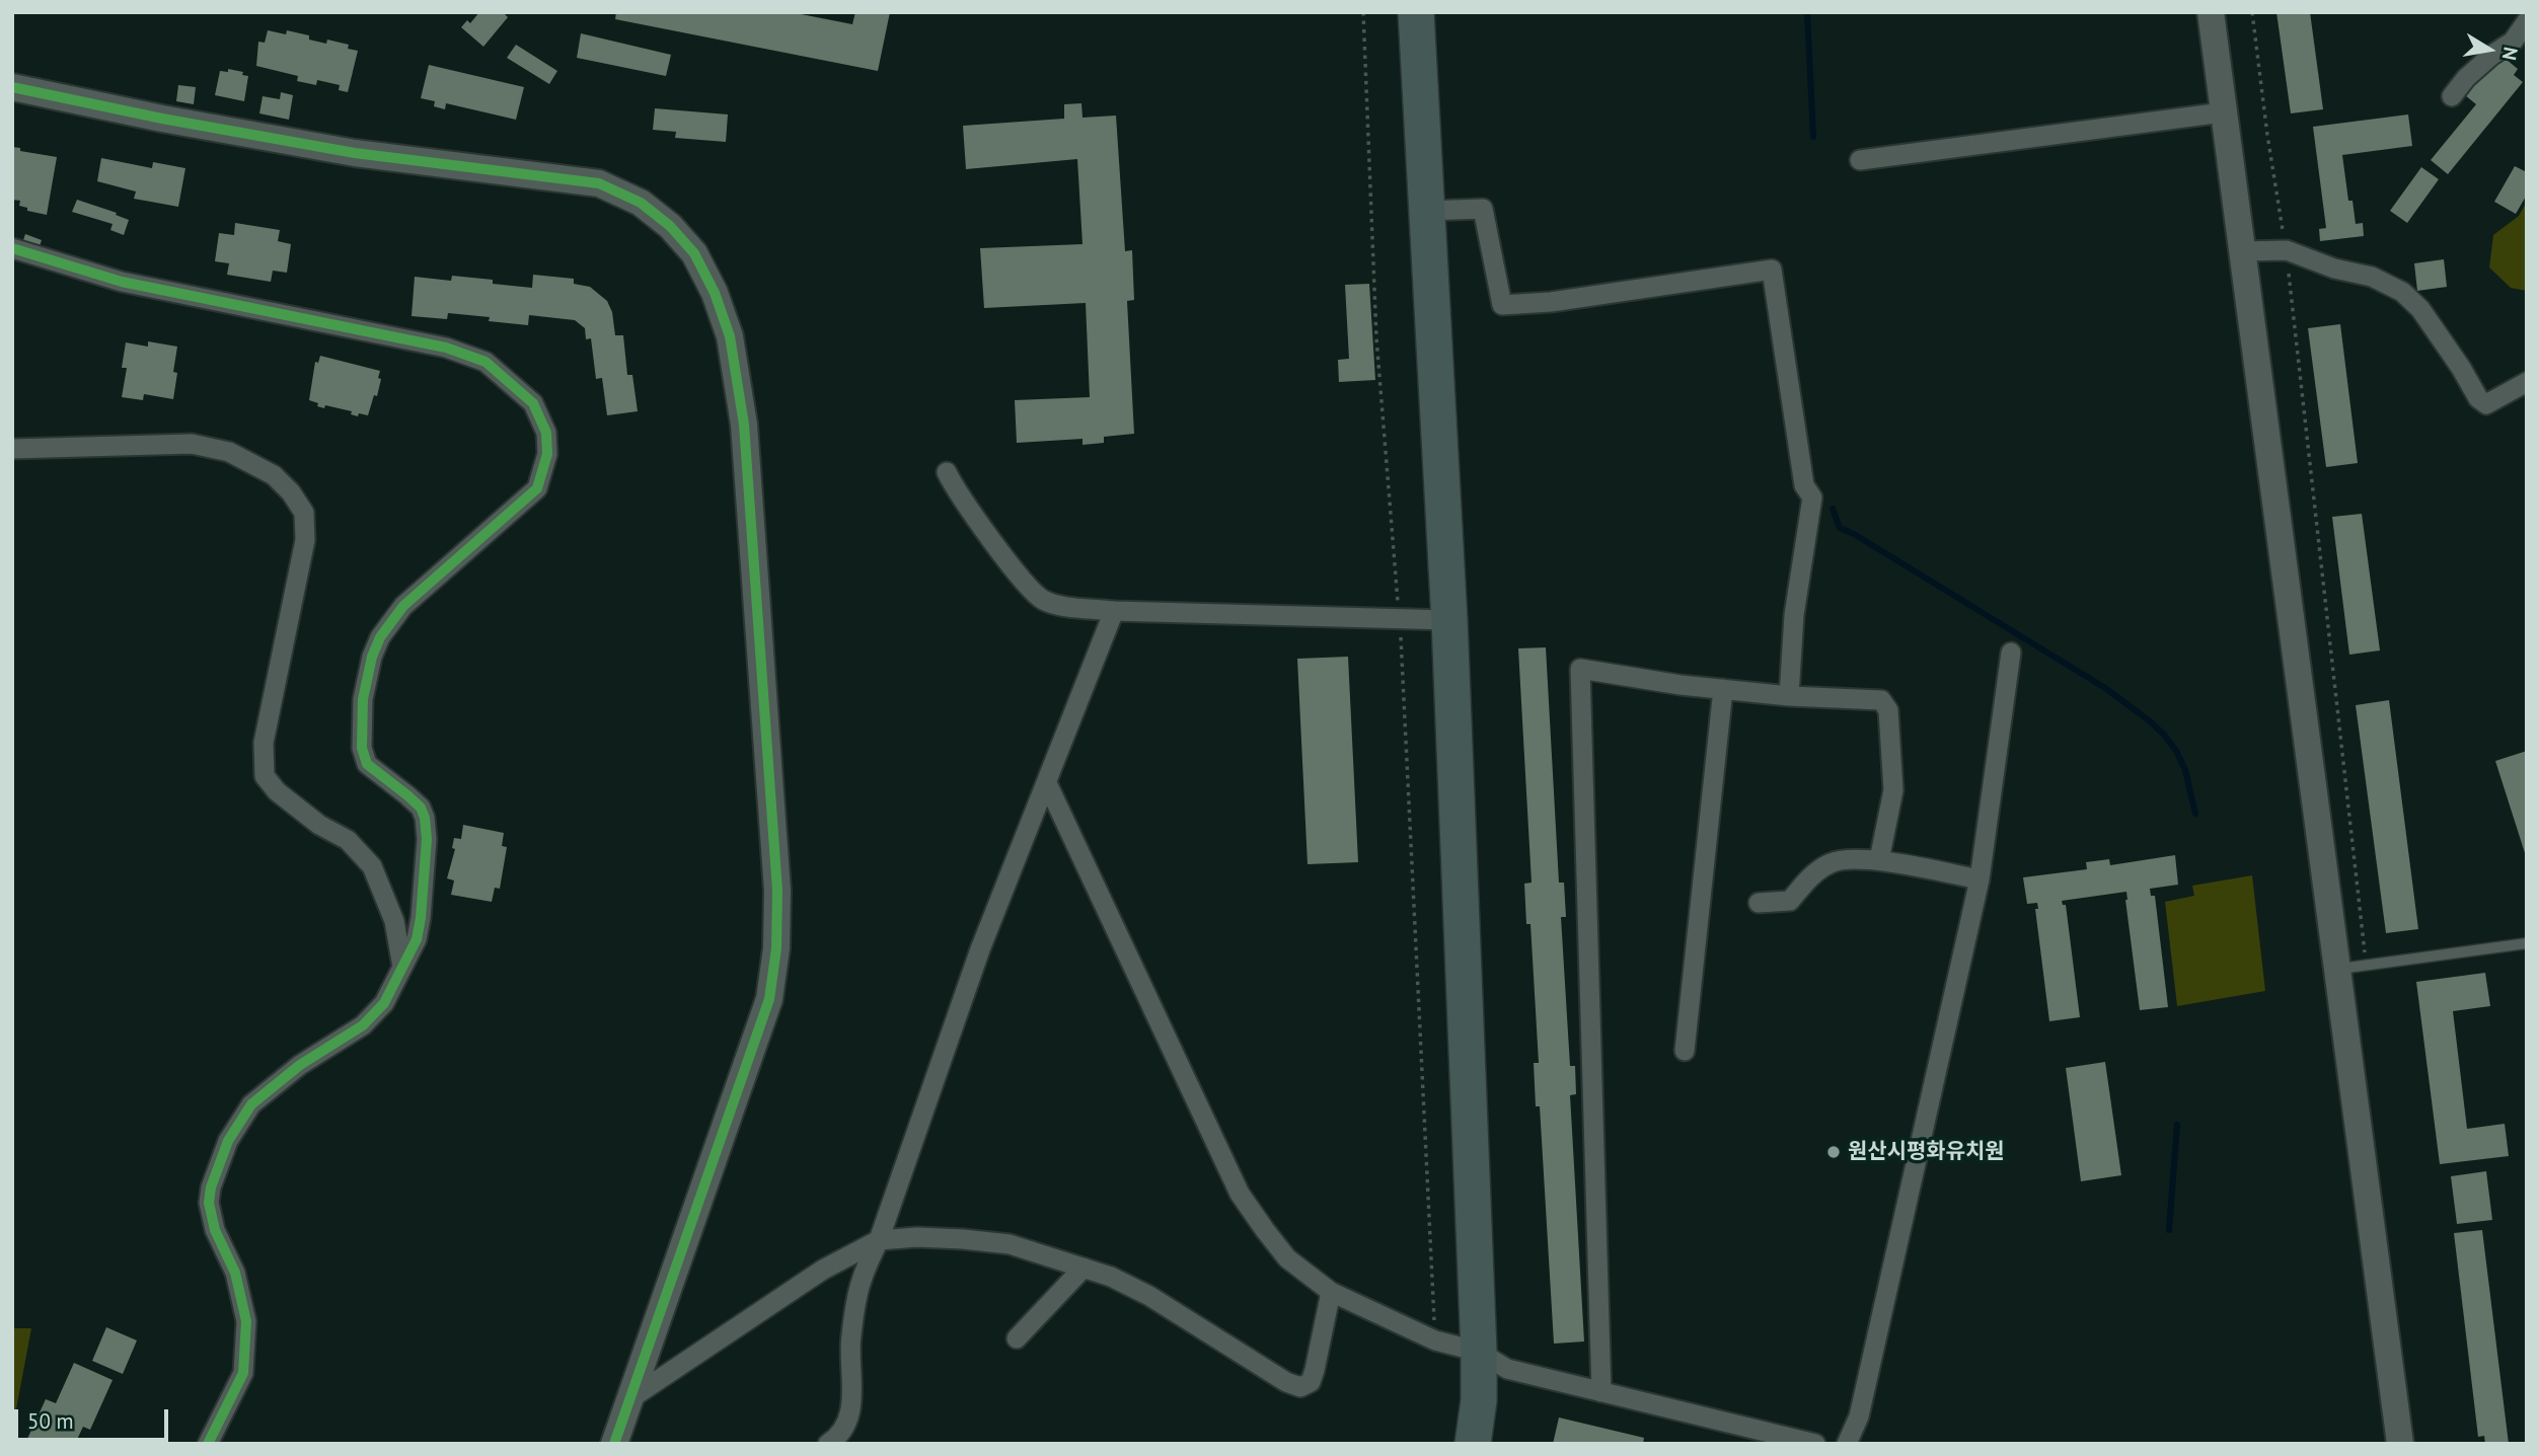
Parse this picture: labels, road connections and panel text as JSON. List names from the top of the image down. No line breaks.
{"places":["원산시평화유치원"],"scale_bar":"50 m","north":"right"}
